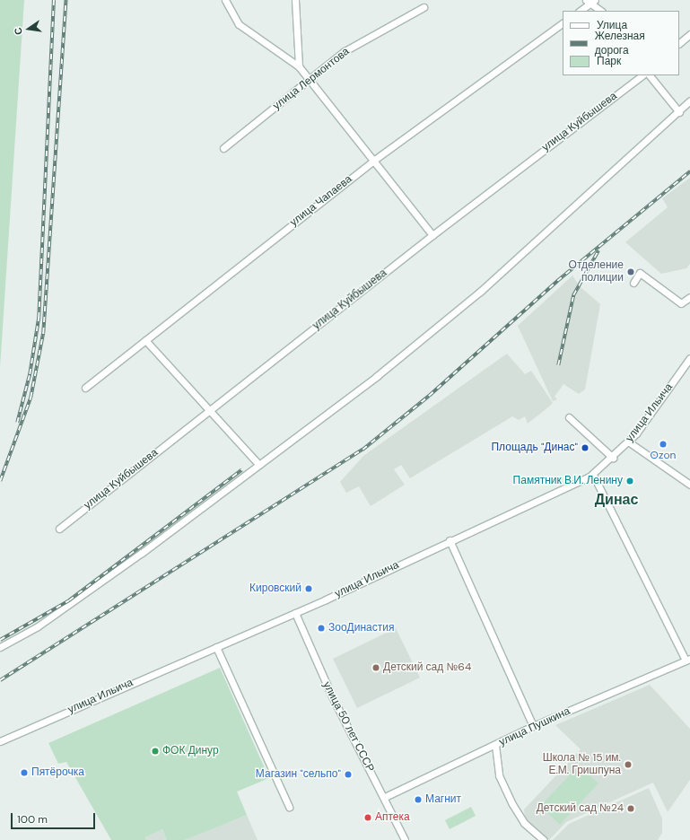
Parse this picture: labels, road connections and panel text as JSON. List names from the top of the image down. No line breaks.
{"streets":{"street":["улица Лермонтова","улица Куйбышева","улица Чапаева","улица Ильича","улица 50 лет СССР","улица Пушкина"]},"crossings":[["улица Ильича","улица 50 лет СССР"],["улица Ильича","улица Пушкина"],["улица 50 лет СССР","улица Пушкина"]],"districts":["Динас"],"places":["Отделение полиции","Ozon","Площадь \"Динас\"","Памятник В.И. Ленину","Кировский","ЗооДинастия","Детский сад №64","ФОК Динур","Школа № 15 им. Е.М. Гришпуна","Пятёрочка","Магазин \"сельпо\"","Магнит","Детский сад №24","Аптека"],"legend":["Улица","Железная дорога","Парк"],"scale_bar":"100 m","north":"left"}
